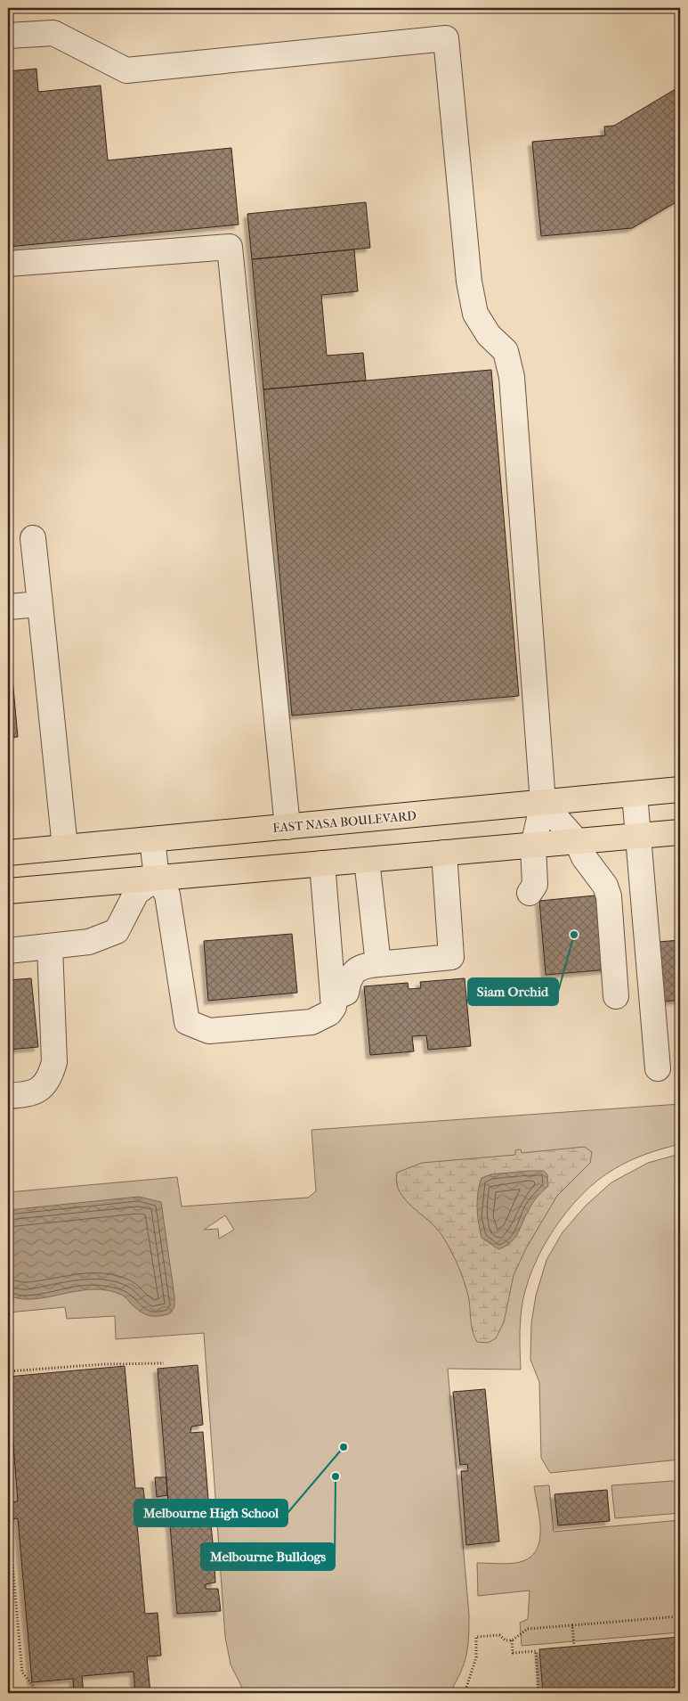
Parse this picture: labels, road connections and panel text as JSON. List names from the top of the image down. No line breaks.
{"streets":{"main road":["EAST NASA BOULEVARD"]},"places":["Siam Orchid","Melbourne High School","Melbourne Bulldogs"]}
